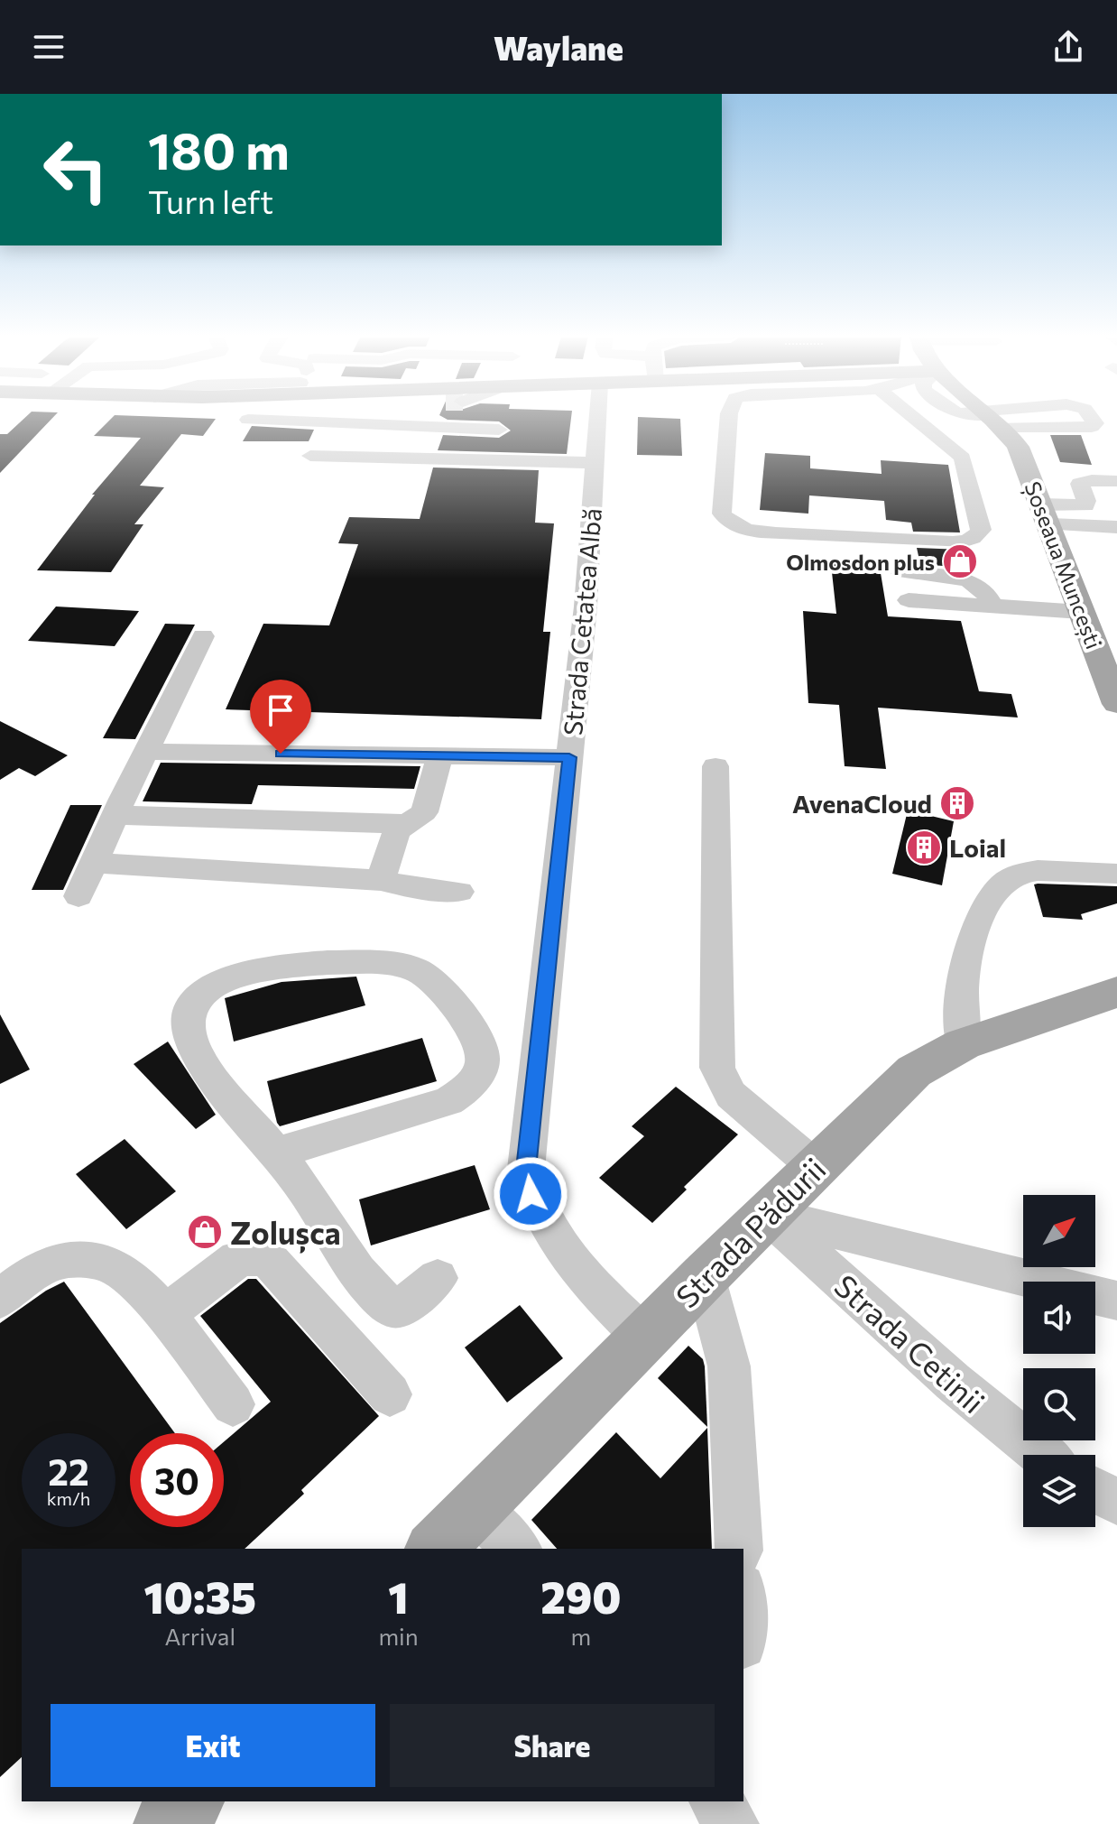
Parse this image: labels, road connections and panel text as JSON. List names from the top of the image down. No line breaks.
{"streets":{"main road":["Șoseaua Muncești","Strada Pădurii"],"street":["Strada Cetatea Albă","Strada Cetinii"]},"crossings":[["Strada Cetatea Albă","Strada Pădurii"],["Strada Pădurii","Strada Cetinii"]],"places":{"shop":["Olmosdon plus","Zolușca"],"building":["AvenaCloud","Loial"]},"north":"top right","page":{"header":"Waylane","turn":["180 m","Turn left"],"speed":"22 km/h","limit":"30","eta":["10:35","Arrival","1","min","290","m"],"buttons":["Exit","Share"]}}
